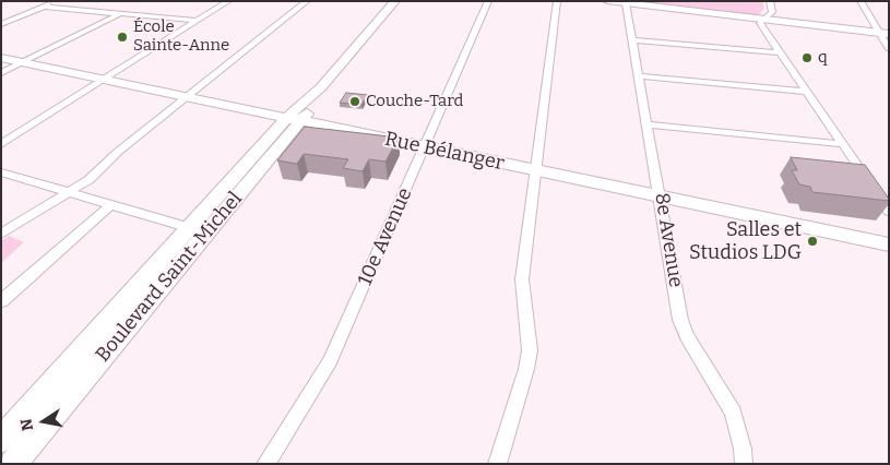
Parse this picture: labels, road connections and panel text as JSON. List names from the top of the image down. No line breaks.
{"streets":{"street":["Rue Bélanger","10e Avenue","8e Avenue","Boulevard Saint-Michel"]},"crossings":[["Rue Bélanger","10e Avenue"],["Rue Bélanger","8e Avenue"],["Rue Bélanger","Boulevard Saint-Michel"]],"places":["École Sainte-Anne","q","Couche-Tard","Salles et Studios LDG"],"north":"left"}
